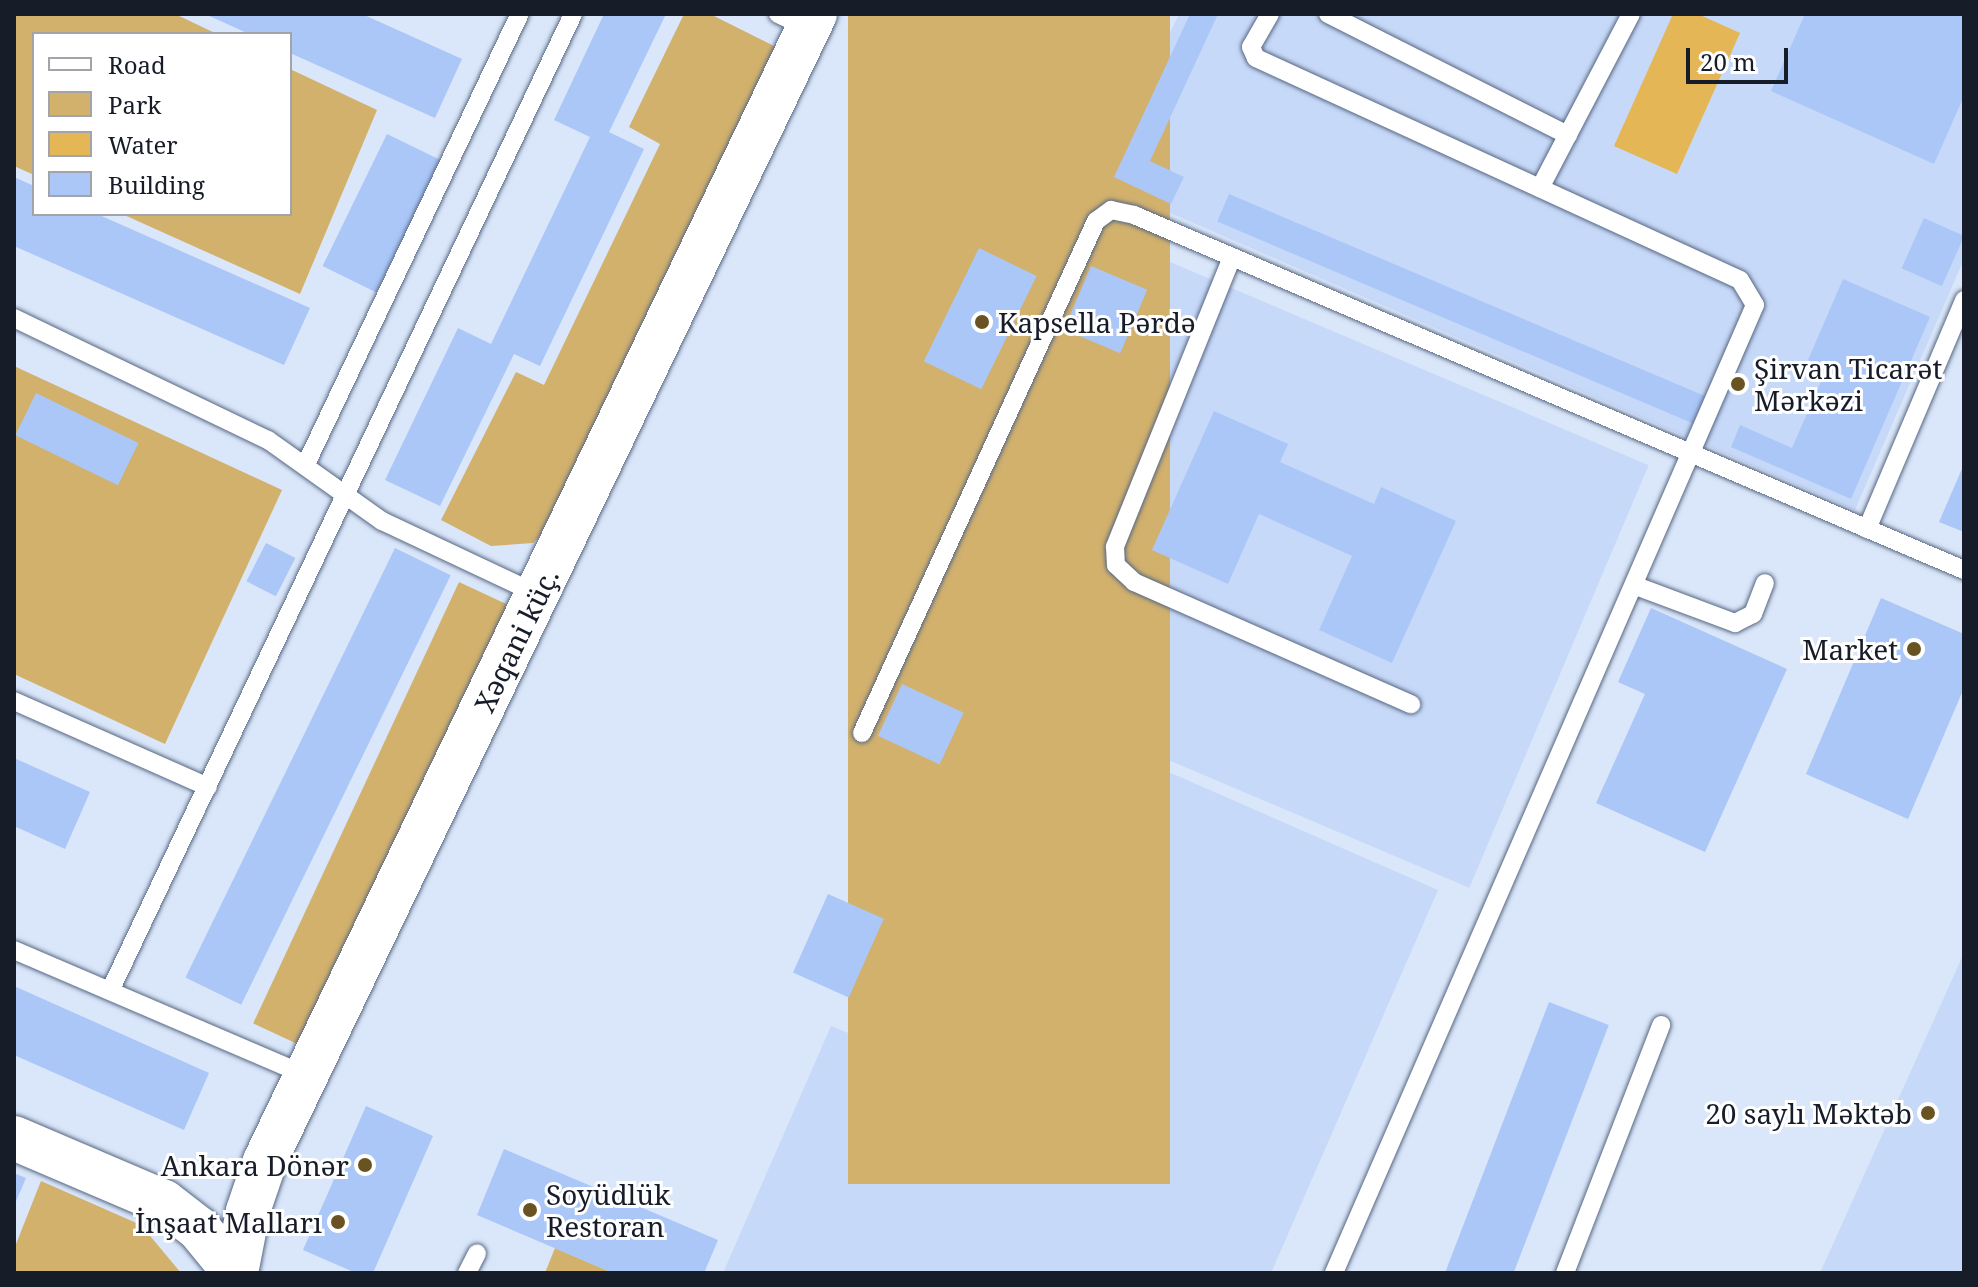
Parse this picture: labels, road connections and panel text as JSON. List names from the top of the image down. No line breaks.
{"streets":{"street":["Xəqani küç."]},"places":["Kapsella Pərdə","Şirvan Ticarət Mərkəzi","Market","20 saylı Məktəb","Ankara Dönər","Soyüdlük Restoran","İnşaat Malları"],"legend":["Road","Park","Water","Building"],"scale_bar":"20 m"}
